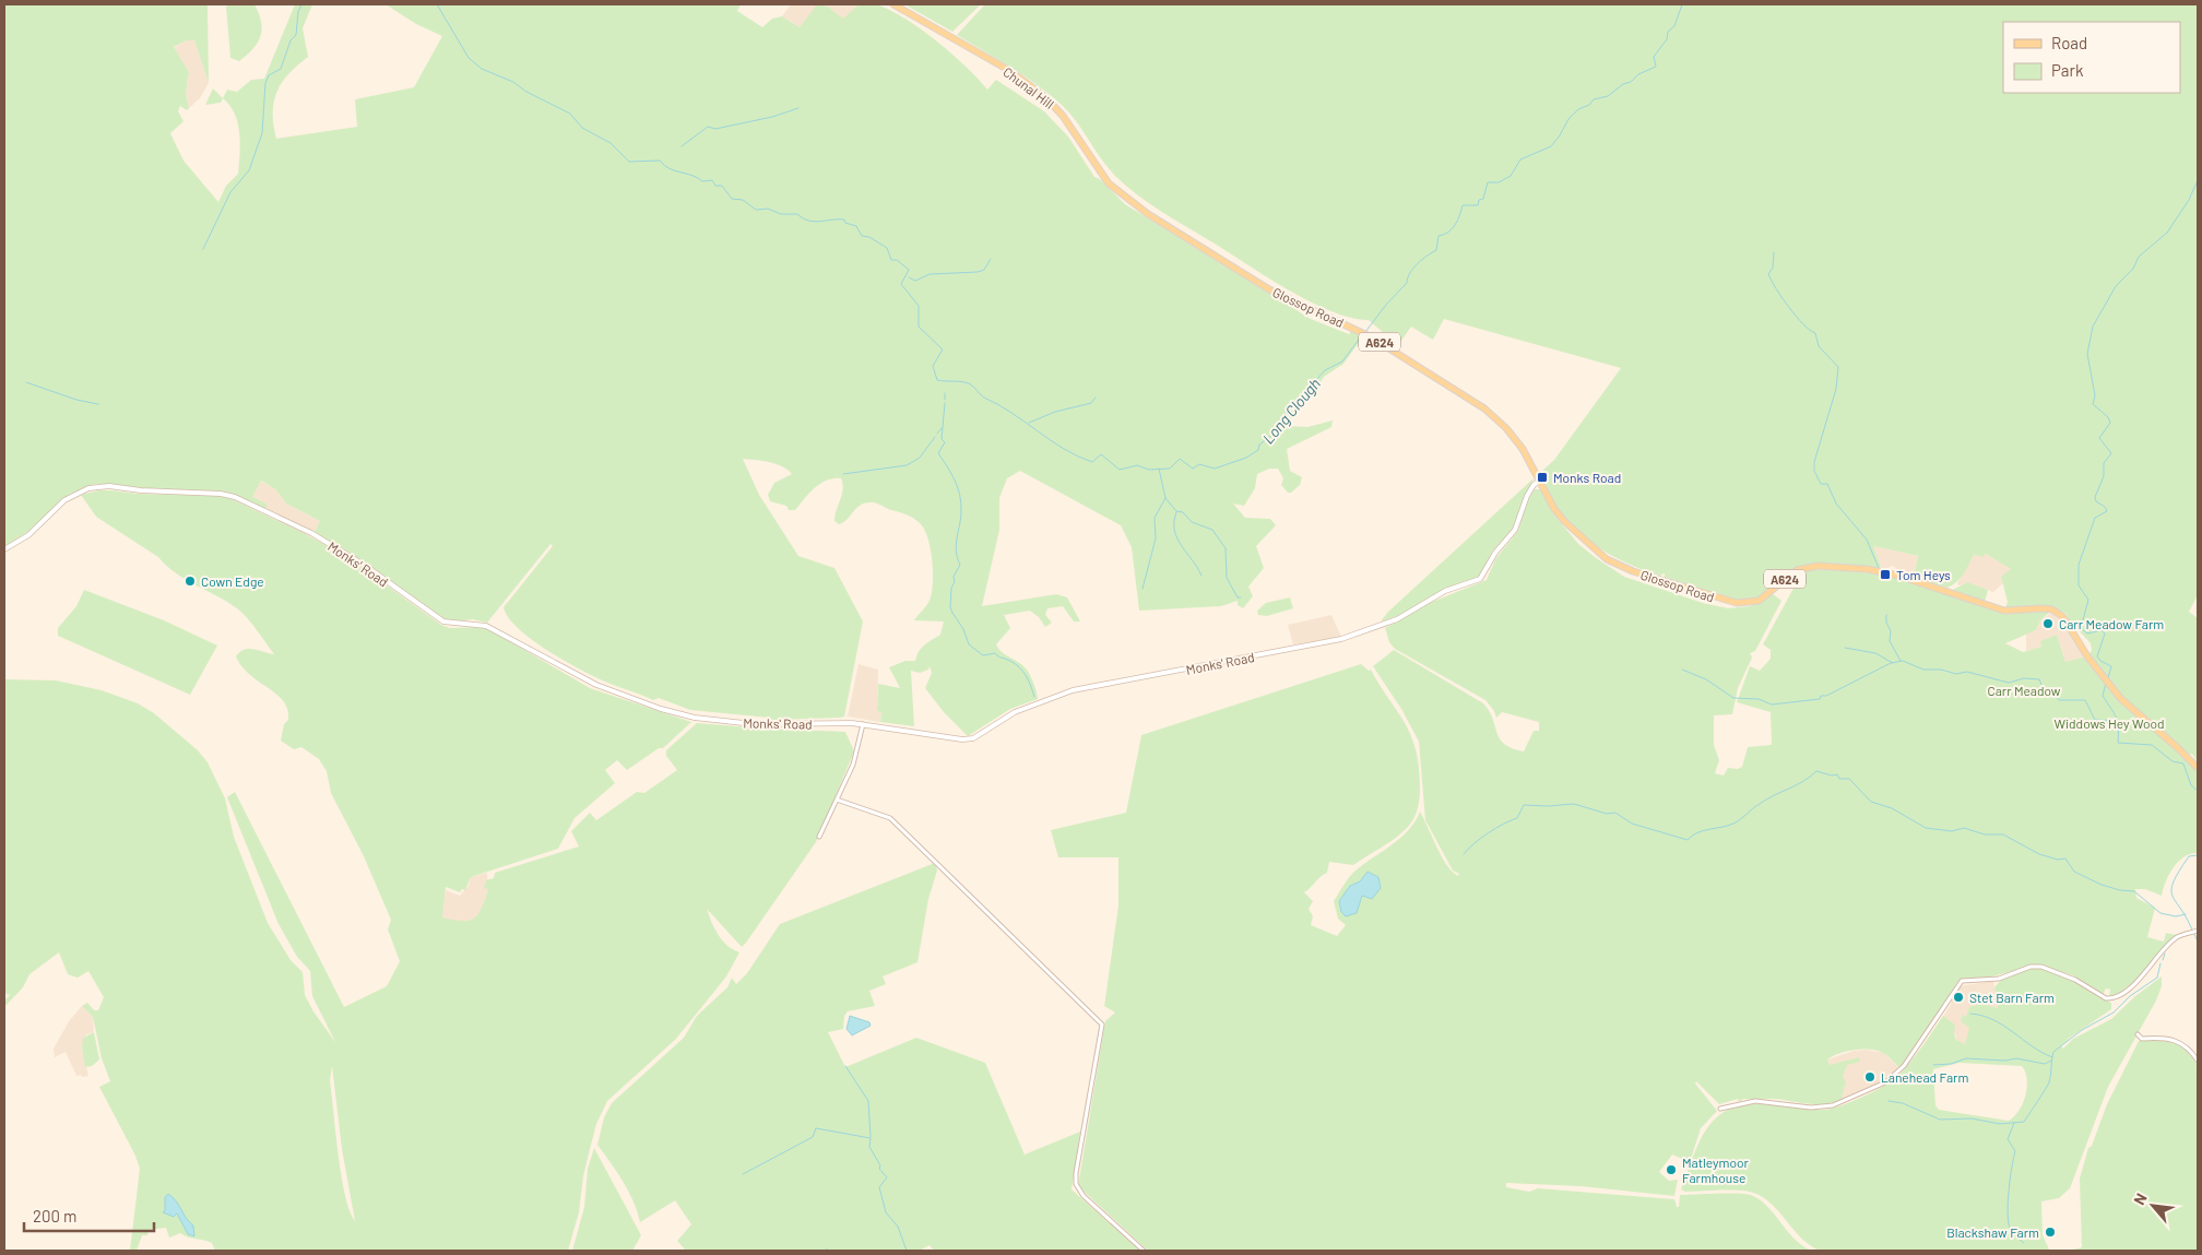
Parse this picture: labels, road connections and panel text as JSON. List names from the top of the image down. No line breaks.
{"streets":{"main road":["Chunal Hill","Glossop Road","A624"],"street":["Monks' Road"]},"crossings":[["Chunal Hill","Glossop Road"],["Glossop Road","Monks' Road"]],"water":["Long Clough"],"parks":["Carr Meadow","Widdows Hey Wood"],"places":{"transit":["Monks Road","Tom Heys"],"other":["Cown Edge","Carr Meadow Farm","Stet Barn Farm","Lanehead Farm","Matleymoor Farmhouse","Blackshaw Farm"]},"legend":["Road","Park"],"scale_bar":"200 m","north":"top left"}
